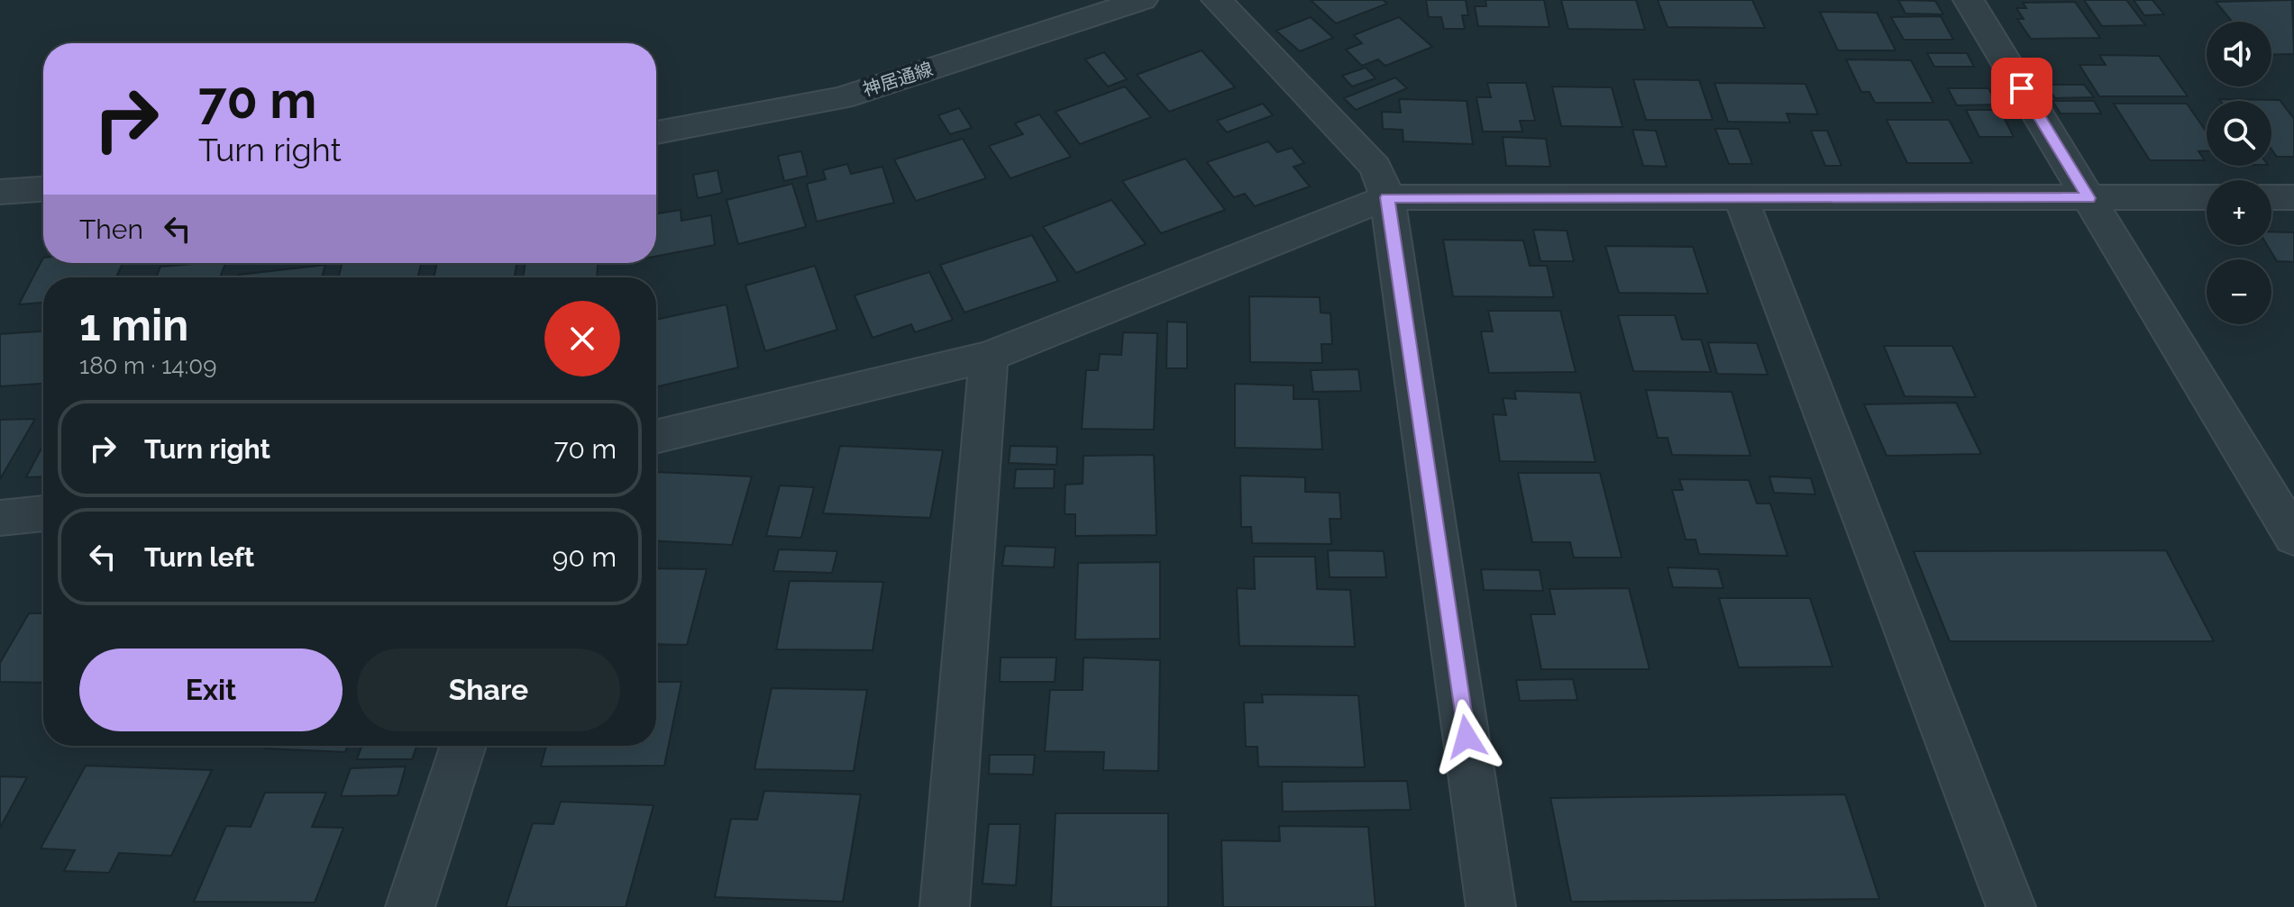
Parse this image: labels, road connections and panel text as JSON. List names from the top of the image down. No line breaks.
{"streets":{"street":["神居通線"]},"page":{"map_buttons":["+","−"],"turn":["70 m","Turn right"],"then":"Then","heading":["1 min","180 m · 14:09"],"list":[{"name":"Turn right","value":"70 m"},{"name":"Turn left","value":"90 m"}],"buttons":["Exit","Share"]}}
